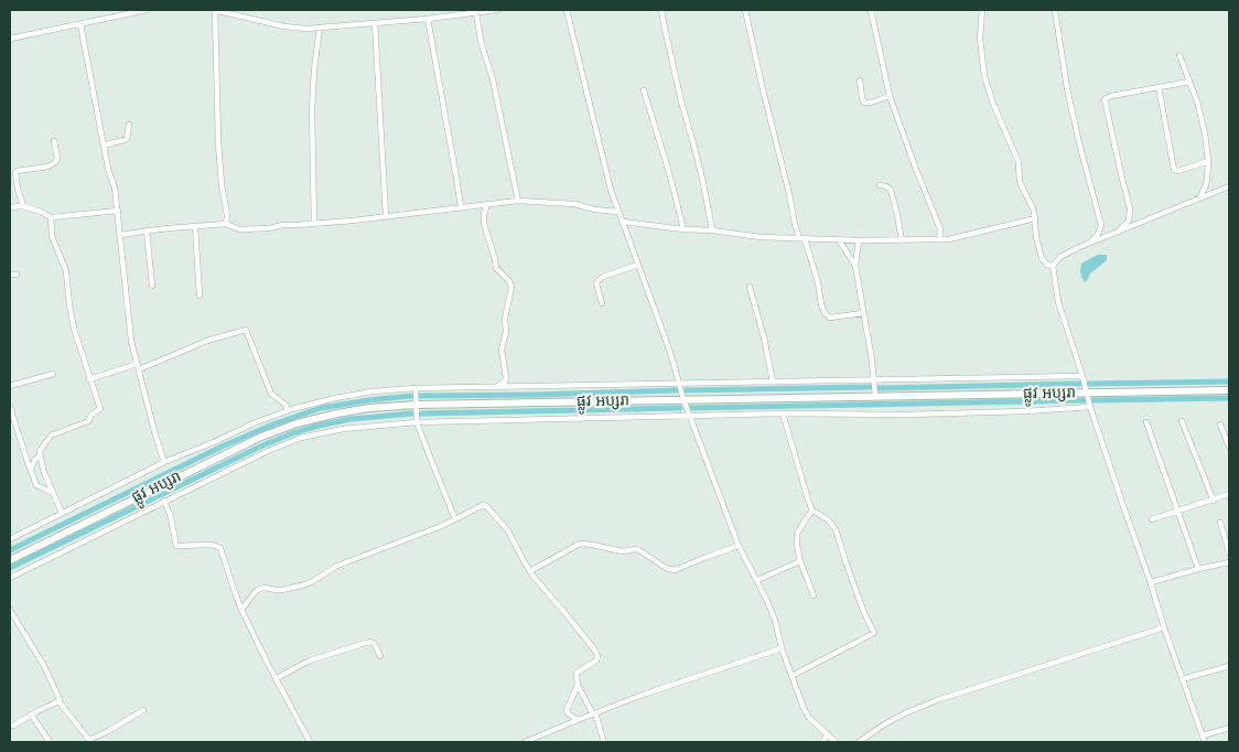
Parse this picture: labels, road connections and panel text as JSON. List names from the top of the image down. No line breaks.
{"streets":{"street":["ផ្លូវ អប្សរា"]}}
